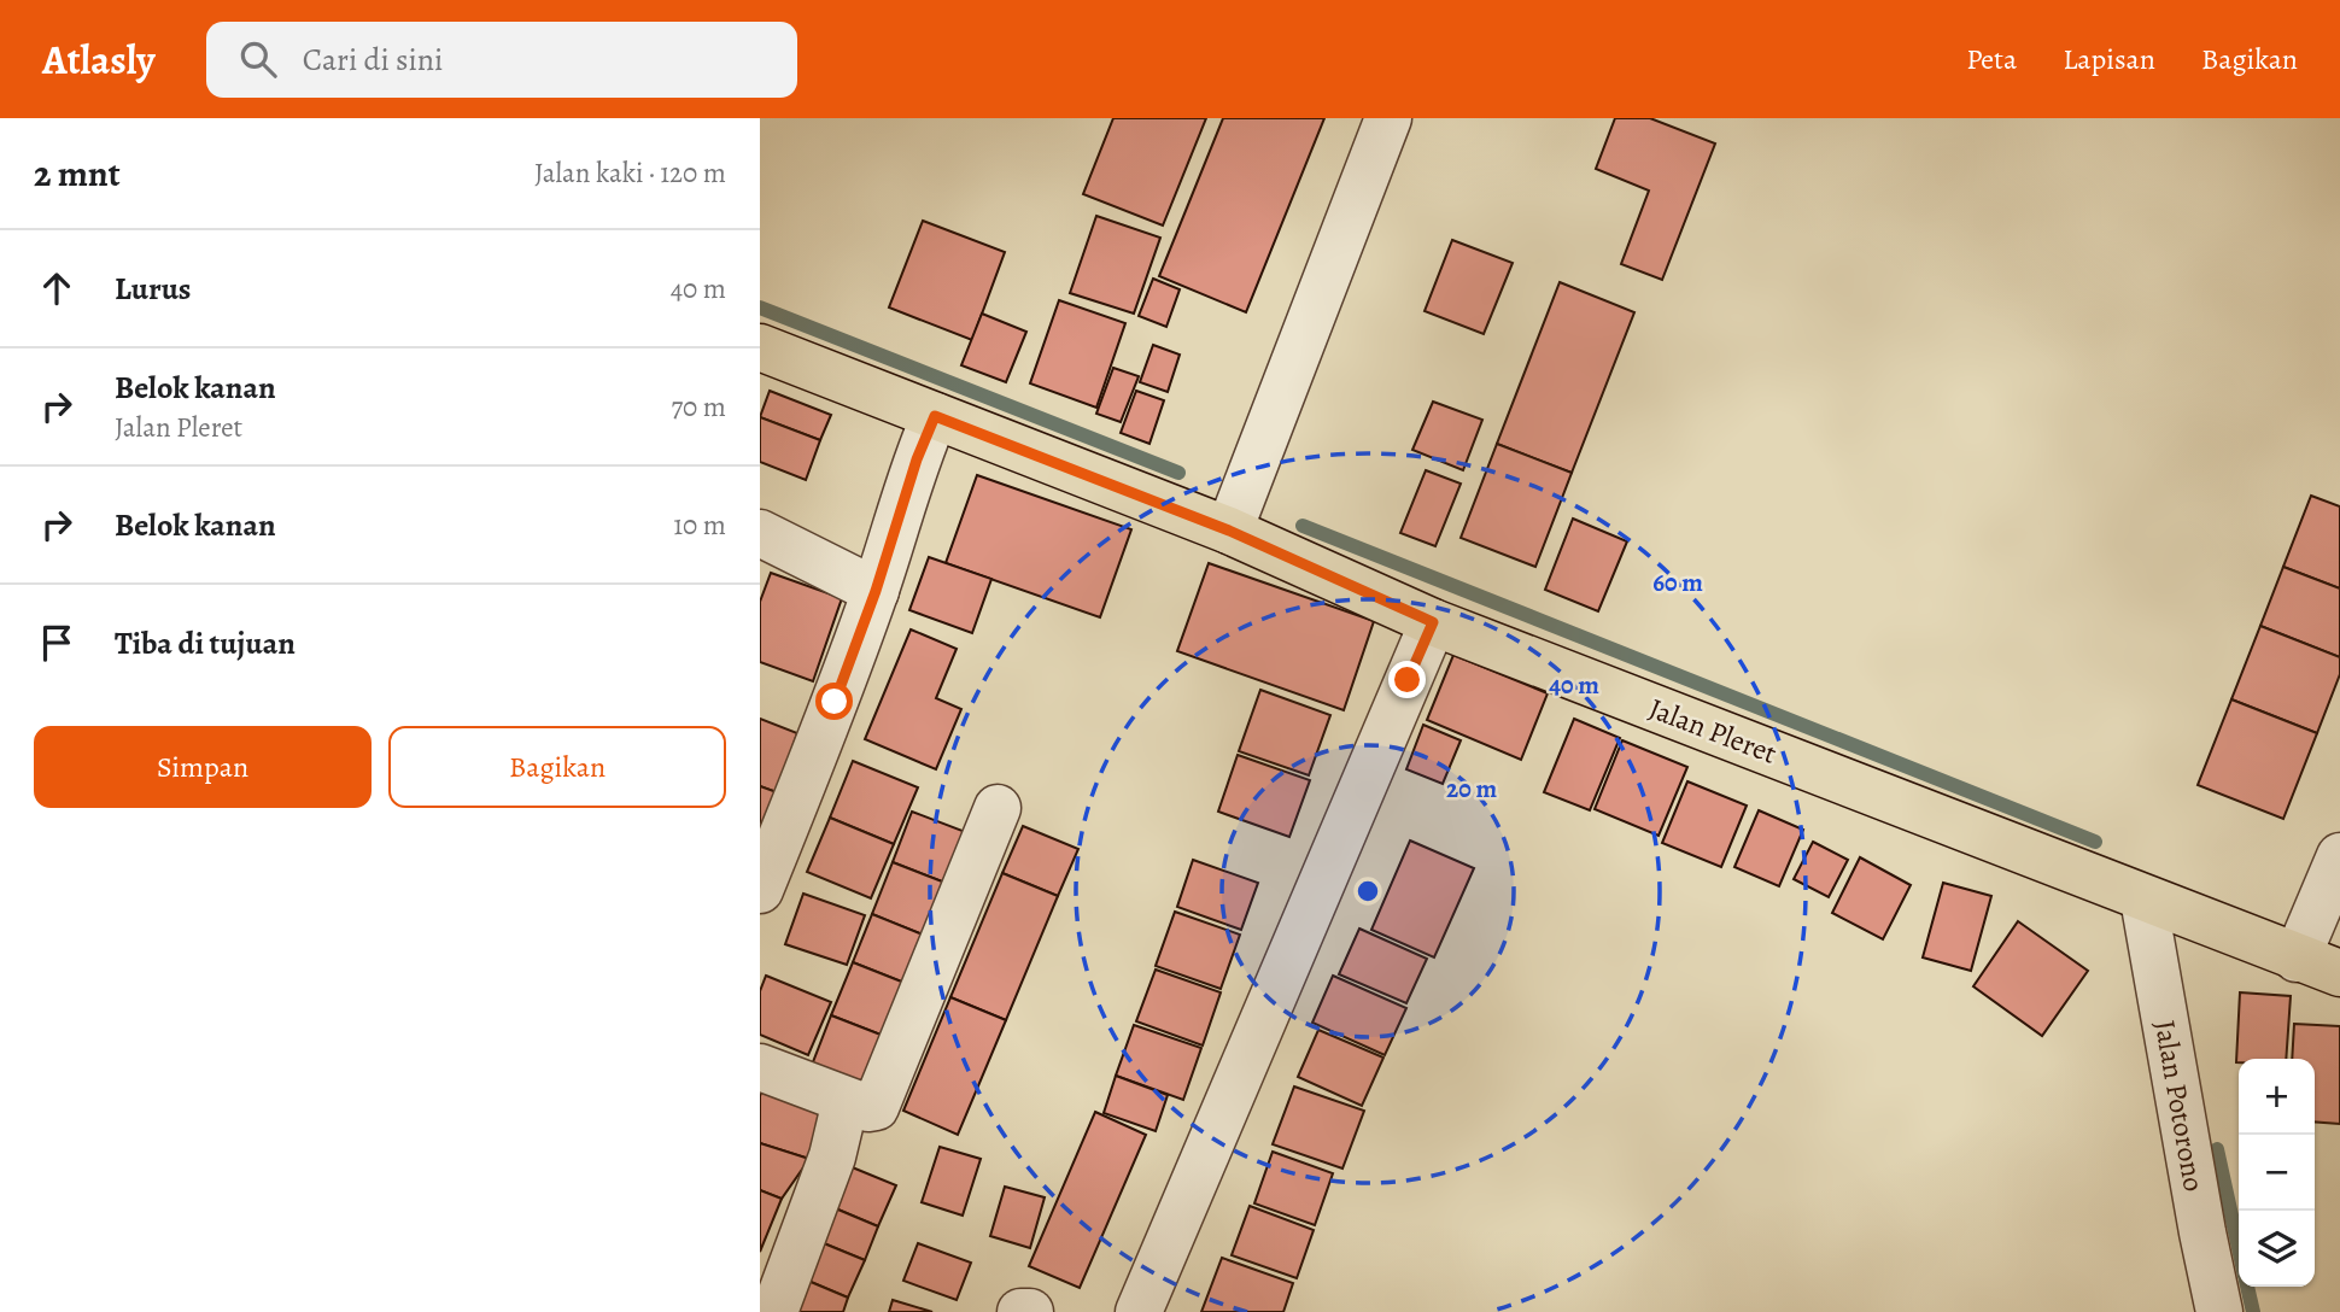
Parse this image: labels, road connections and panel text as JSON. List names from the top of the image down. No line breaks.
{"streets":{"main road":["Jalan Pleret"],"street":["Jalan Potorono"]},"crossings":[["Jalan Pleret","Jalan Potorono"]],"page":{"header":"Atlasly","search":"Cari di sini","nav":["Peta","Lapisan","Bagikan"],"heading":["2 mnt","Jalan kaki · 120 m"],"list":[["Lurus","40 m"],["Belok kanan","Jalan Pleret","70 m"],["Belok kanan","10 m"],"Tiba di tujuan"],"buttons":["Simpan","Bagikan"],"map_buttons":["+","−"]},"rings":["60 m","40 m","20 m"]}
